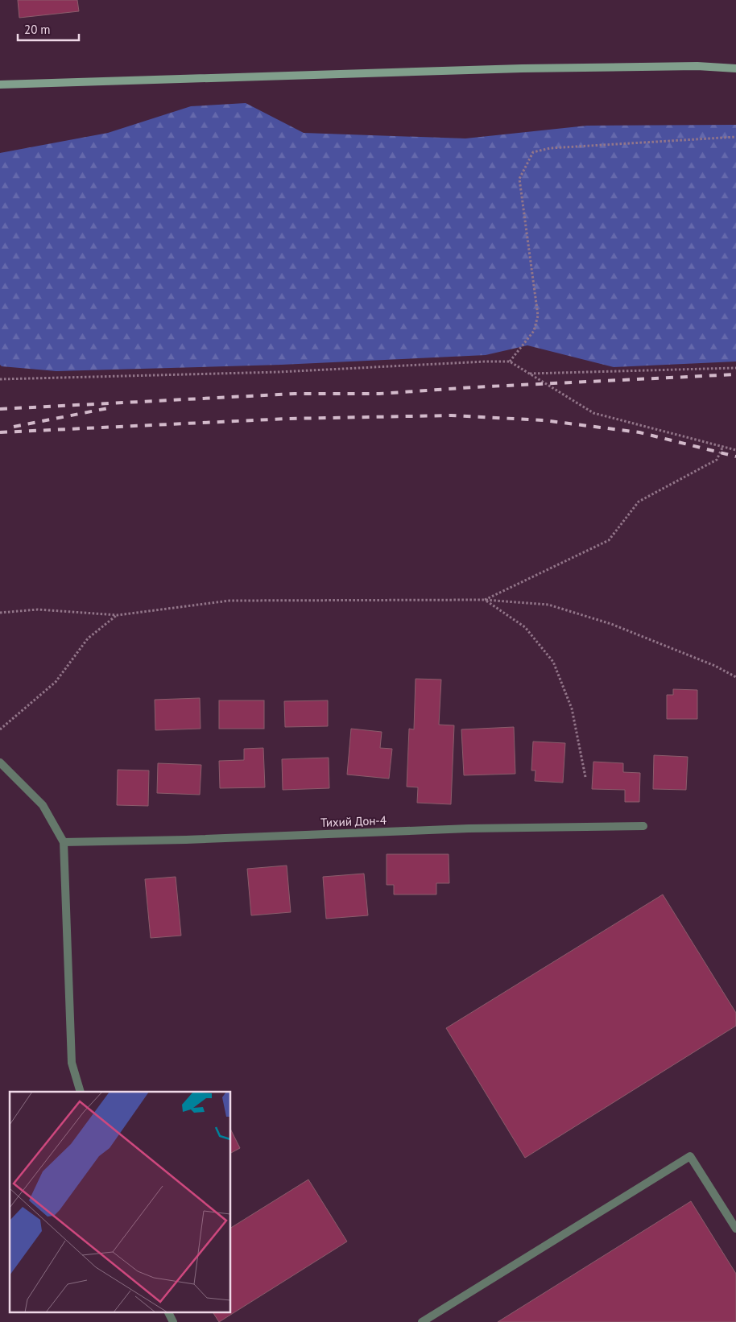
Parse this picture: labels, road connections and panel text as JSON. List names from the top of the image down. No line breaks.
{"streets":{"street":["Тихий Дон-4"]},"scale_bar":"20 m"}
